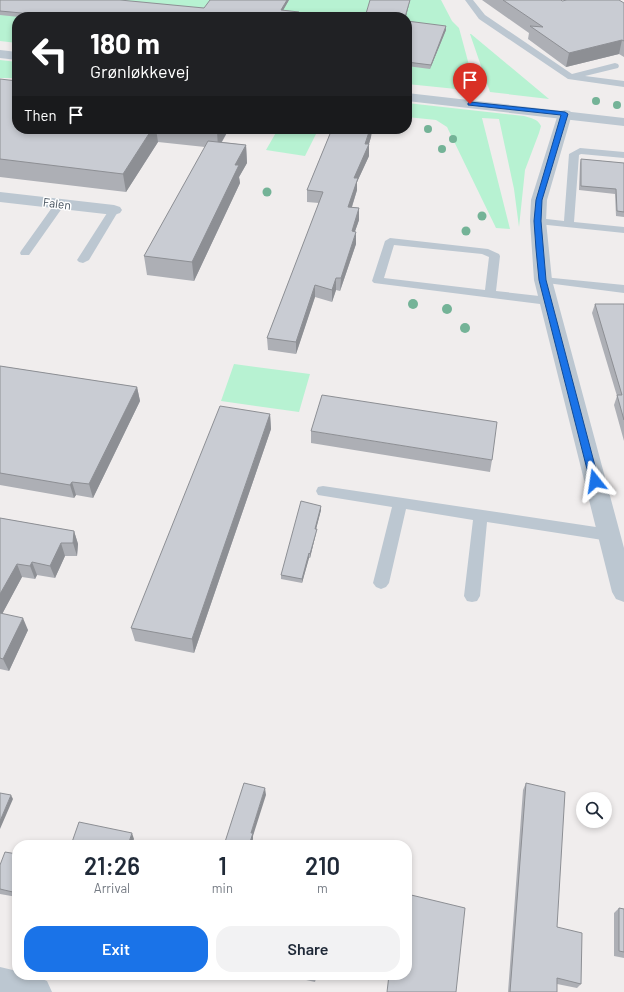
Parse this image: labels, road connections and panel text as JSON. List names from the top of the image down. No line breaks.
{"streets":{"street":["Falen"]},"page":{"turn":["180 m","Grønløkkevej"],"then":"Then","eta":["21:26","Arrival","1","min","210","m"],"buttons":["Exit","Share"]}}
